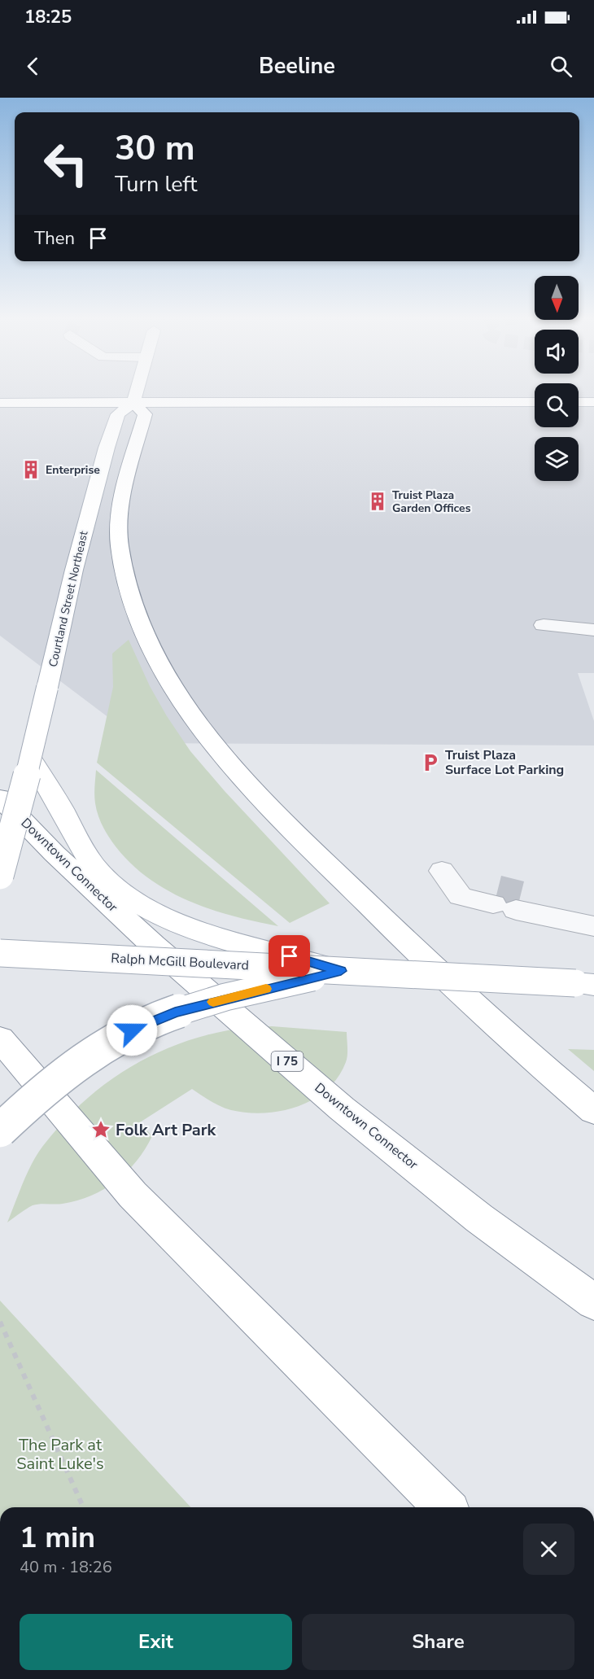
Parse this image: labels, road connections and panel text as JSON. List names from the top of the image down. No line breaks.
{"streets":{"main road":["Courtland Street Northeast","Downtown Connector","Ralph McGill Boulevard","I 75"]},"parks":["The Park at Saint Luke's"],"places":{"building":["Enterprise","Truist Plaza Garden Offices"],"parking":["Truist Plaza Surface Lot Parking"],"place":["Folk Art Park"]},"north":"bottom","page":{"status":"18:25","header":"Beeline","turn":["30 m","Turn left"],"then":"Then","heading":["1 min","40 m · 18:26"],"buttons":["Exit","Share"]}}
